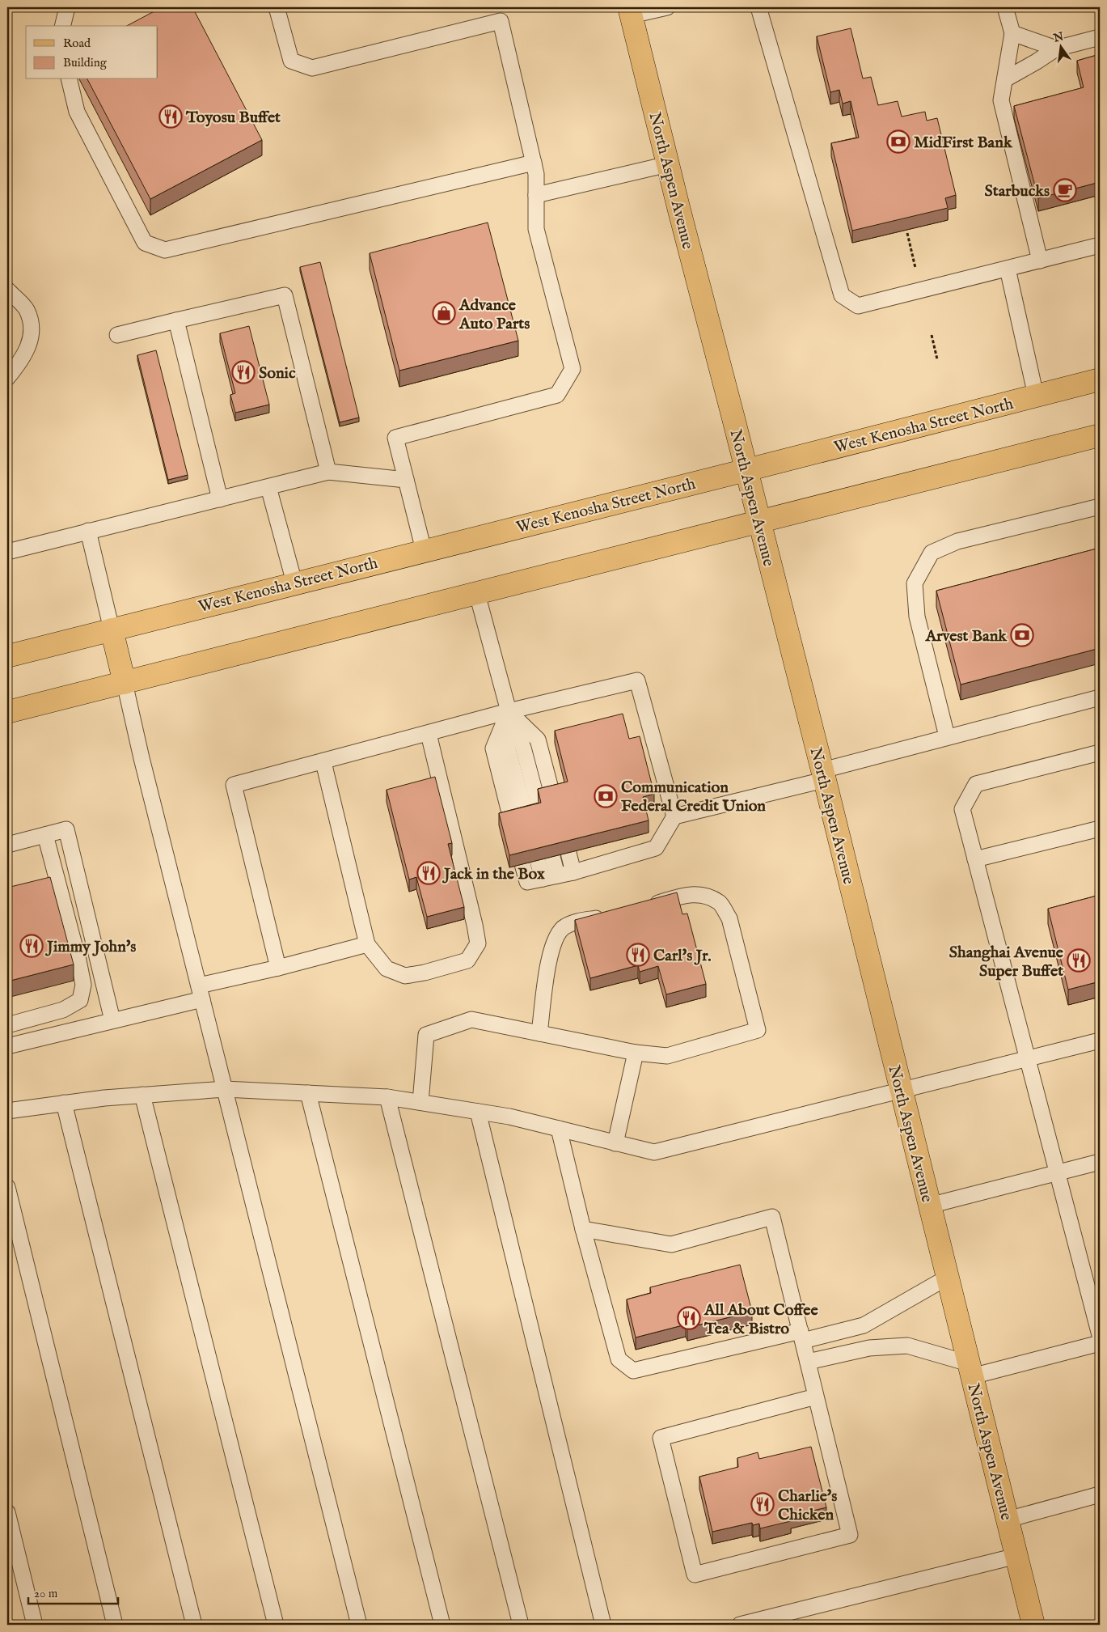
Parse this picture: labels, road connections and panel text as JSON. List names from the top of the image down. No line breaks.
{"streets":{"main road":["North Aspen Avenue","West Kenosha Street North"]},"crossings":[["North Aspen Avenue","West Kenosha Street North"]],"places":{"restaurant":["Toyosu Buffet","Sonic","Jack in the Box","Jimmy John's","Carl's Jr.","Shanghai Avenue Super Buffet","All About Coffee Tea & Bistro","Charlie's Chicken"],"bank":["MidFirst Bank","Arvest Bank","Communication Federal Credit Union"],"cafe":["Starbucks"],"shop":["Advance Auto Parts"]},"legend":["Road","Building"],"scale_bar":"20 m","north":"top"}
